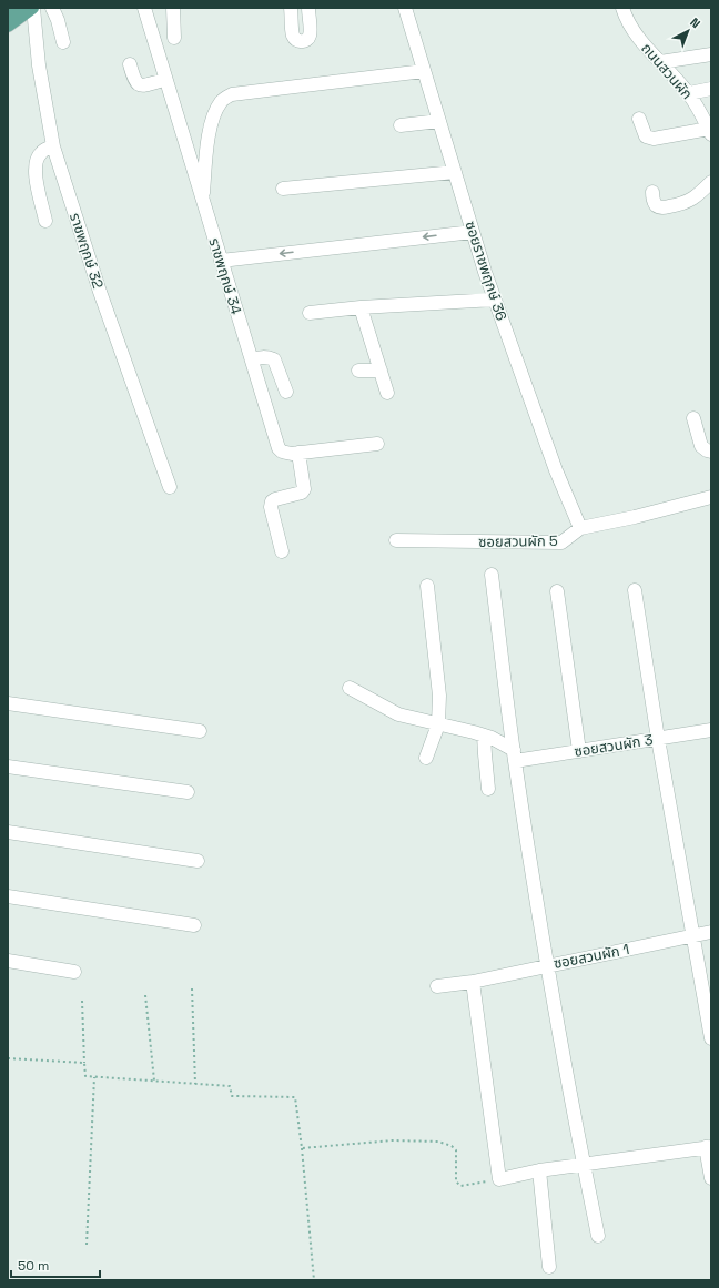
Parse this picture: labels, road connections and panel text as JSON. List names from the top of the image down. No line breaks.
{"streets":{"street":["ถนนสวนผัก","ราชพฤกษ์ 32","ซอยราชพฤกษ์ 36","ราชพฤกษ์ 34","ซอยสวนผัก 5","ซอยสวนผัก 3","ซอยสวนผัก 1"]},"crossings":[["ซอยราชพฤกษ์ 36","ซอยสวนผัก 5"]],"scale_bar":"50 m","north":"top right"}
